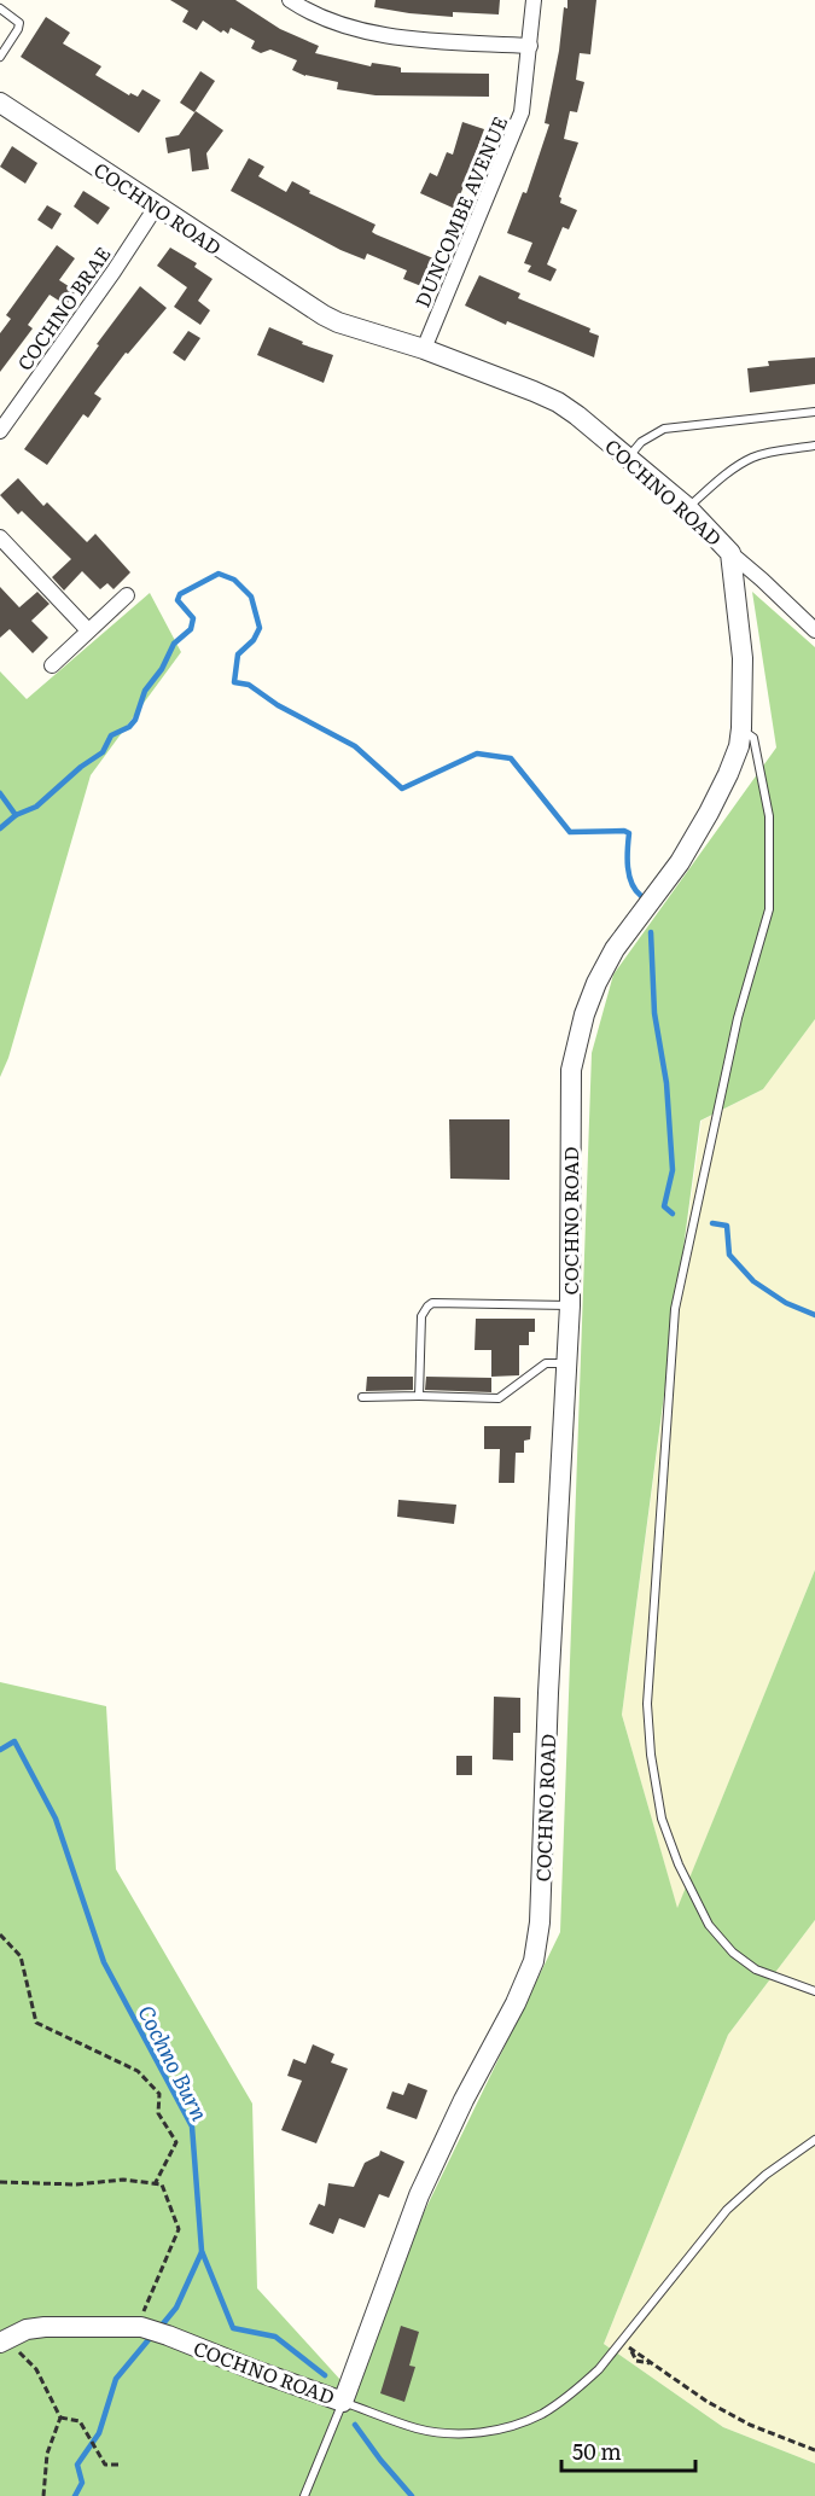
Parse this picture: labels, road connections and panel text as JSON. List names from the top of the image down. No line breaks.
{"streets":{"street":["COCHNO ROAD","DUNCOMBE AVENUE","COCHNO BRAE"]},"crossings":[["COCHNO ROAD","DUNCOMBE AVENUE"],["COCHNO ROAD","COCHNO BRAE"]],"water":["Cochno Burn"],"scale_bar":"50 m"}
